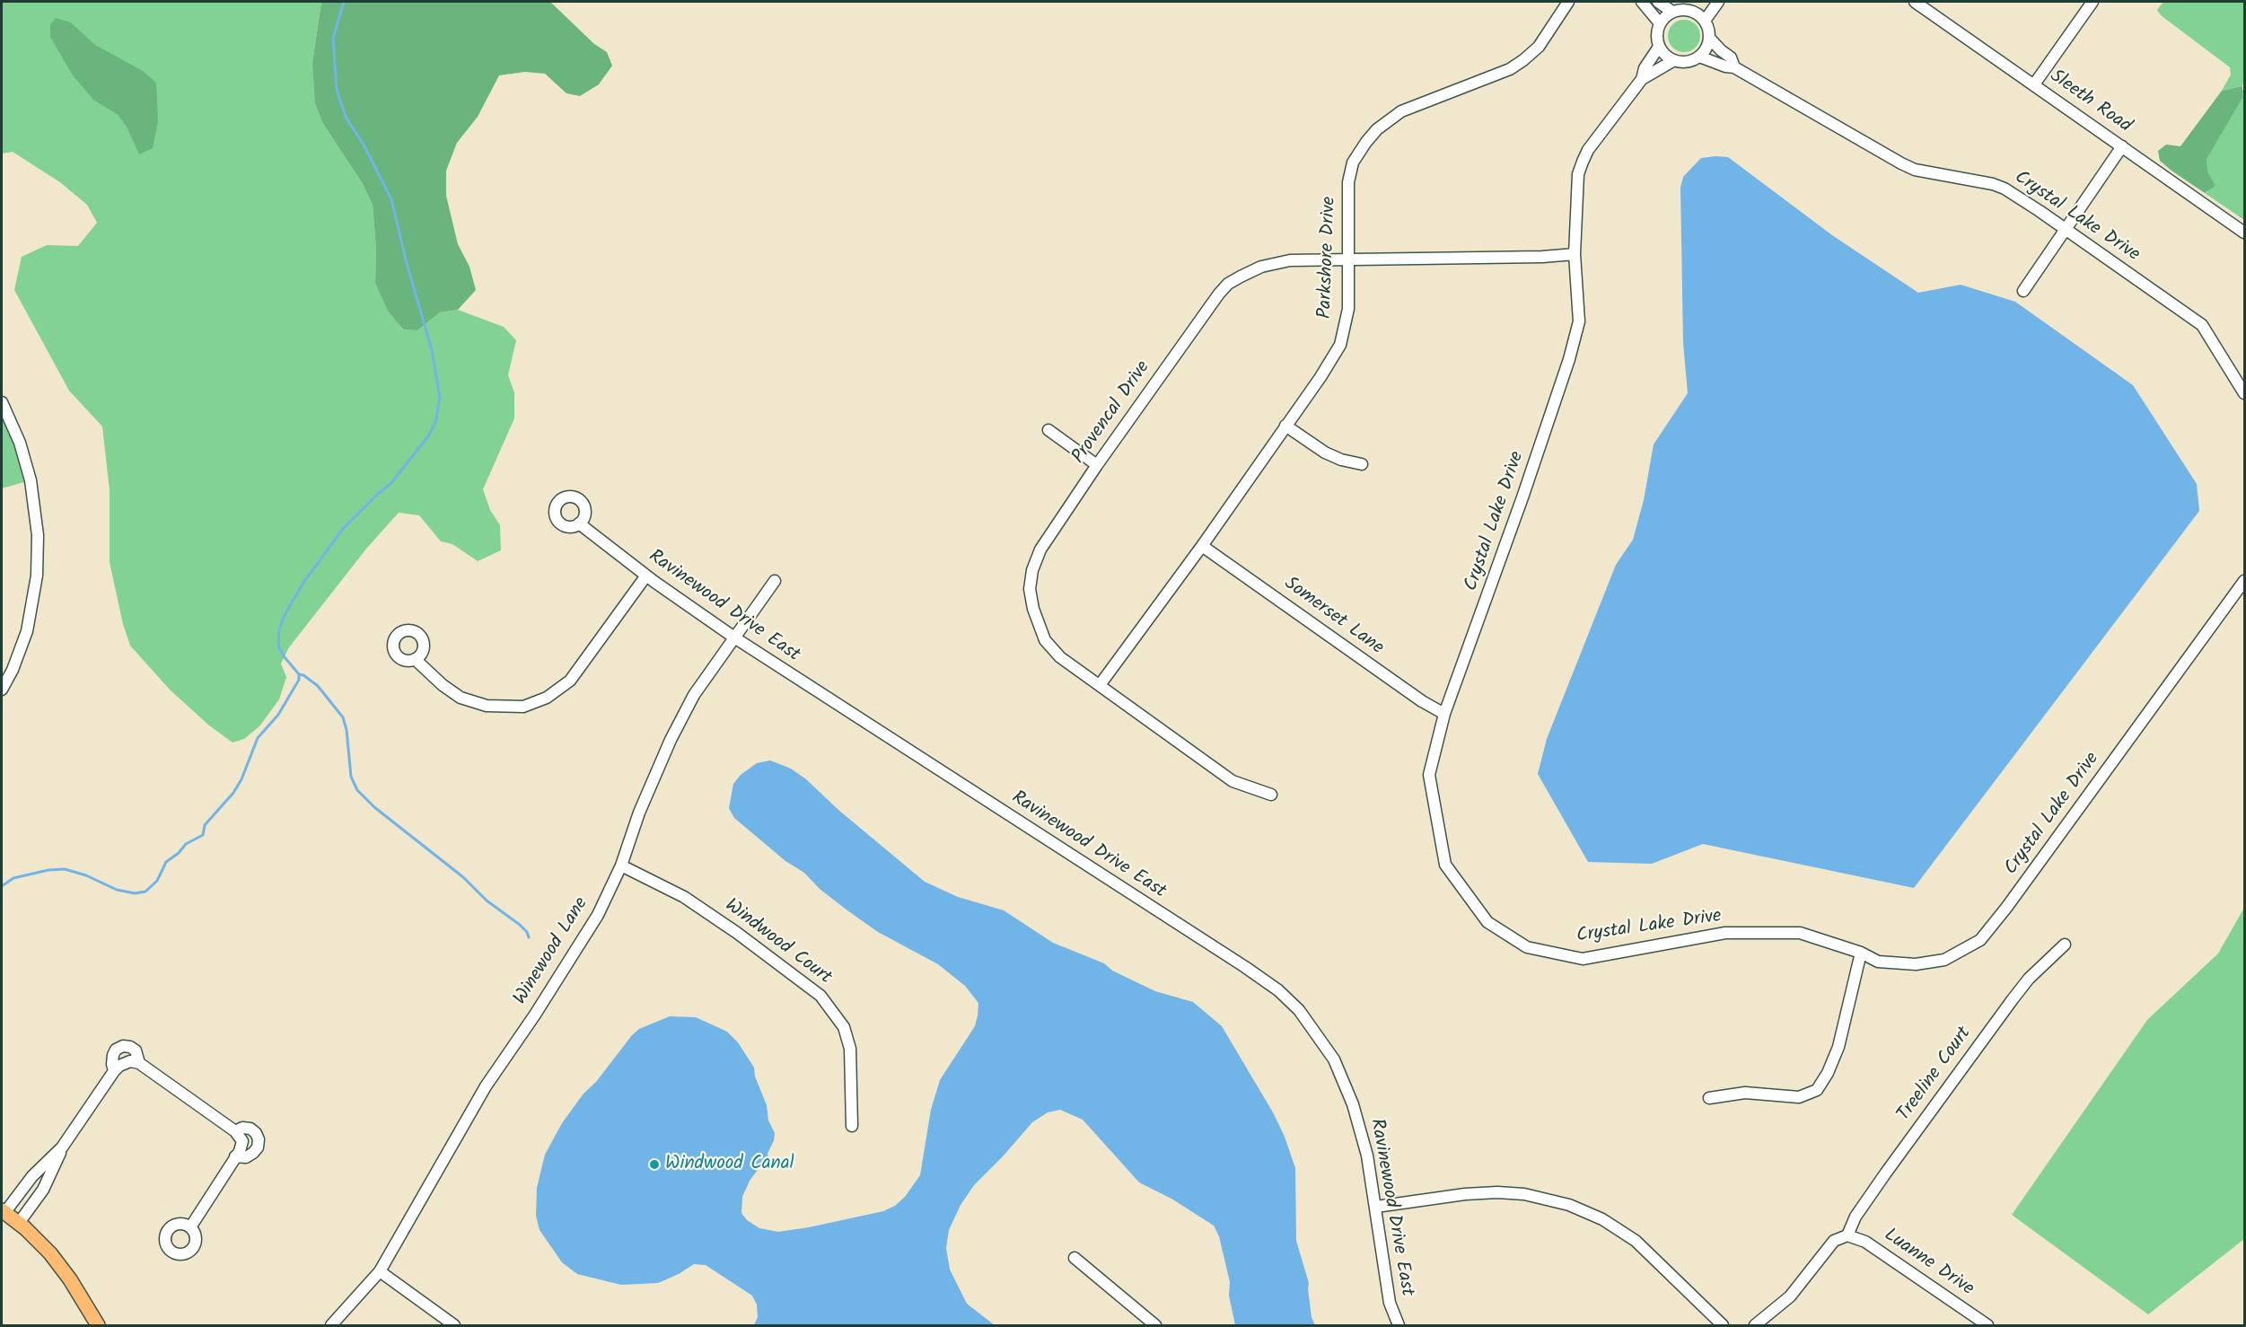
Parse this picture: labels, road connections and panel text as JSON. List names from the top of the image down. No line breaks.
{"streets":{"street":["Sleeth Road","Crystal Lake Drive","Parkshore Drive","Provencal Drive","Ravinewood Drive East","Somerset Lane","Windwood Court","Winewood Lane","Treeline Court","Luanne Drive"]},"crossings":[["Crystal Lake Drive","Provencal Drive"],["Crystal Lake Drive","Somerset Lane"],["Parkshore Drive","Provencal Drive"],["Parkshore Drive","Somerset Lane"],["Ravinewood Drive East","Winewood Lane"],["Windwood Court","Winewood Lane"],["Treeline Court","Luanne Drive"]],"places":["Windwood Canal"]}
